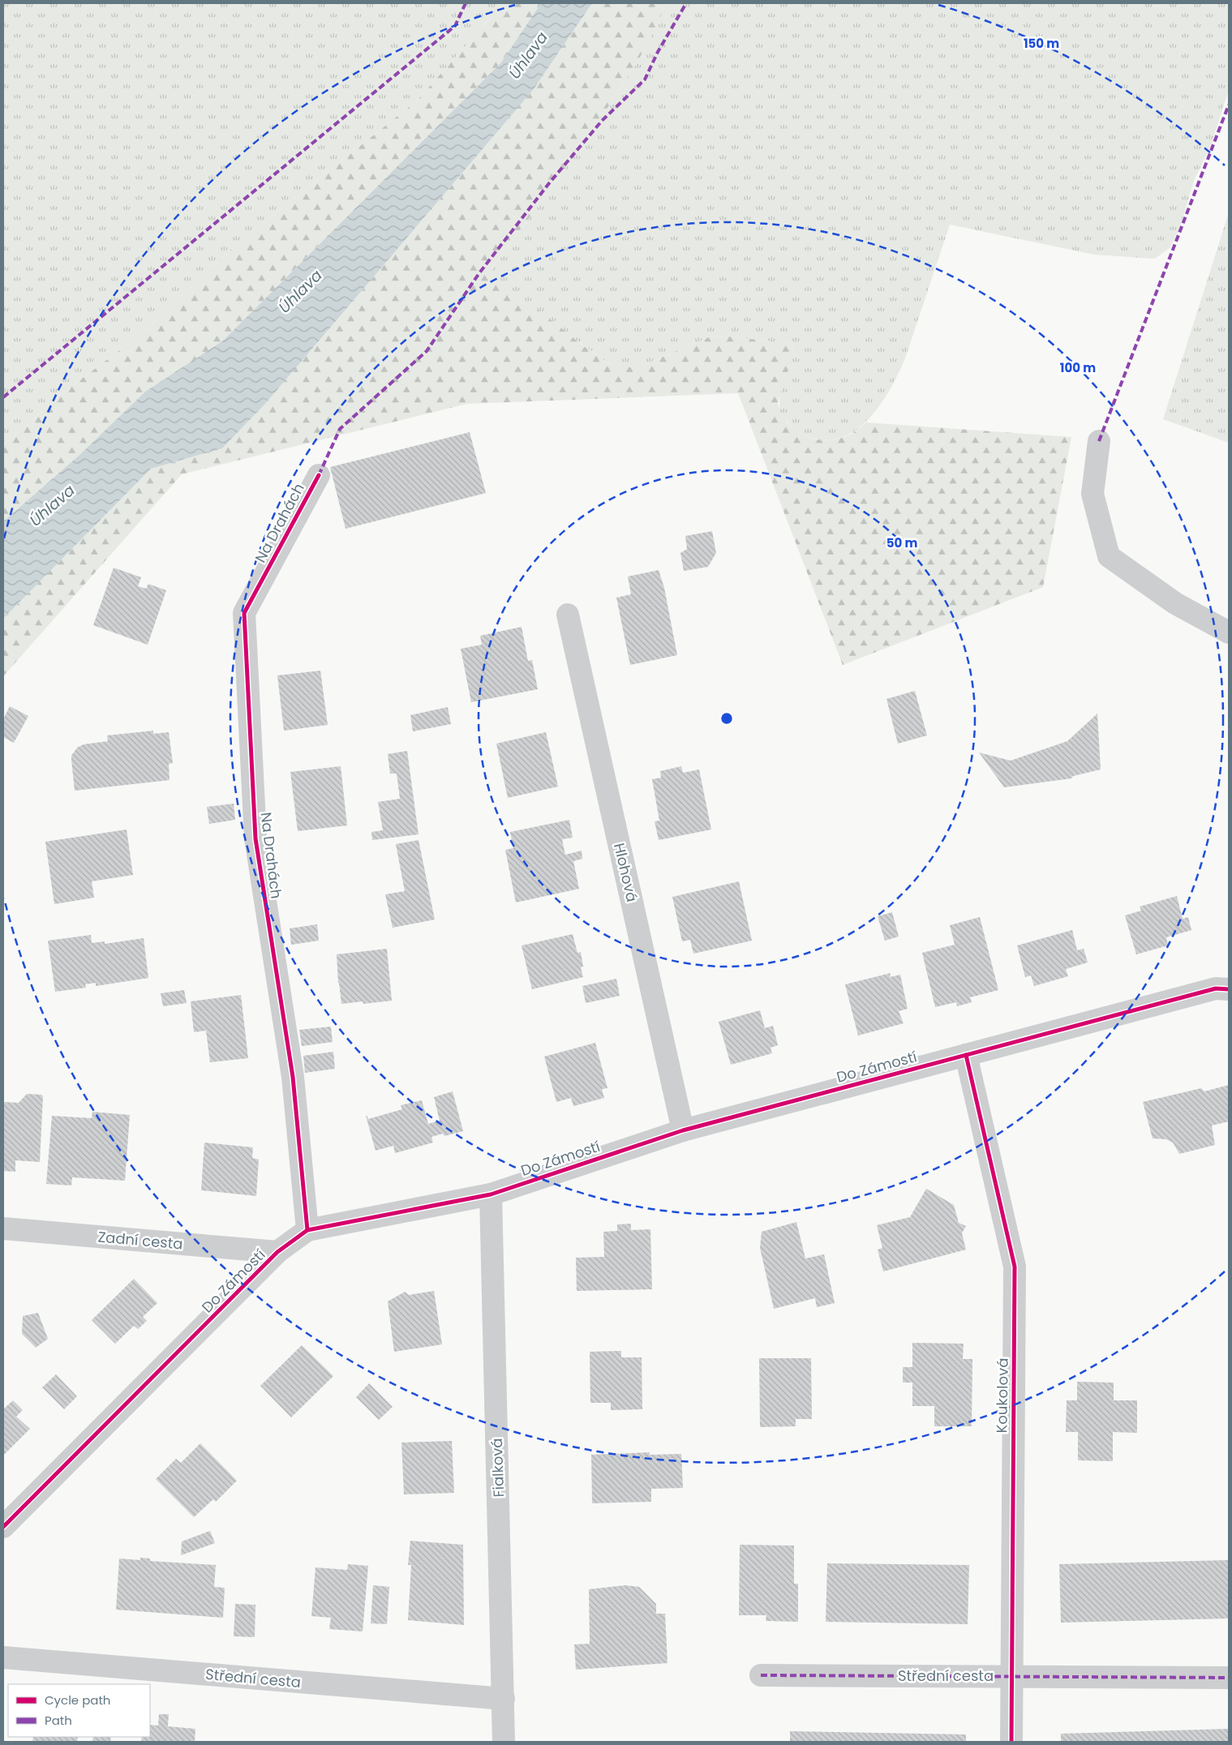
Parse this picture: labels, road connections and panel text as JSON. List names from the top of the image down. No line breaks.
{"streets":{"street":["Na Drahách","Hlohová","Do Zámostí","Zadní cesta","Koukolová","Fialková","Střední cesta"]},"crossings":[["Na Drahách","Do Zámostí"],["Hlohová","Do Zámostí"],["Do Zámostí","Zadní cesta"],["Do Zámostí","Koukolová"],["Do Zámostí","Fialková"],["Koukolová","Střední cesta"],["Fialková","Střední cesta"]],"water":["Úhlava"],"legend":["Cycle path","Path"],"rings":["150 m","100 m","50 m"]}
